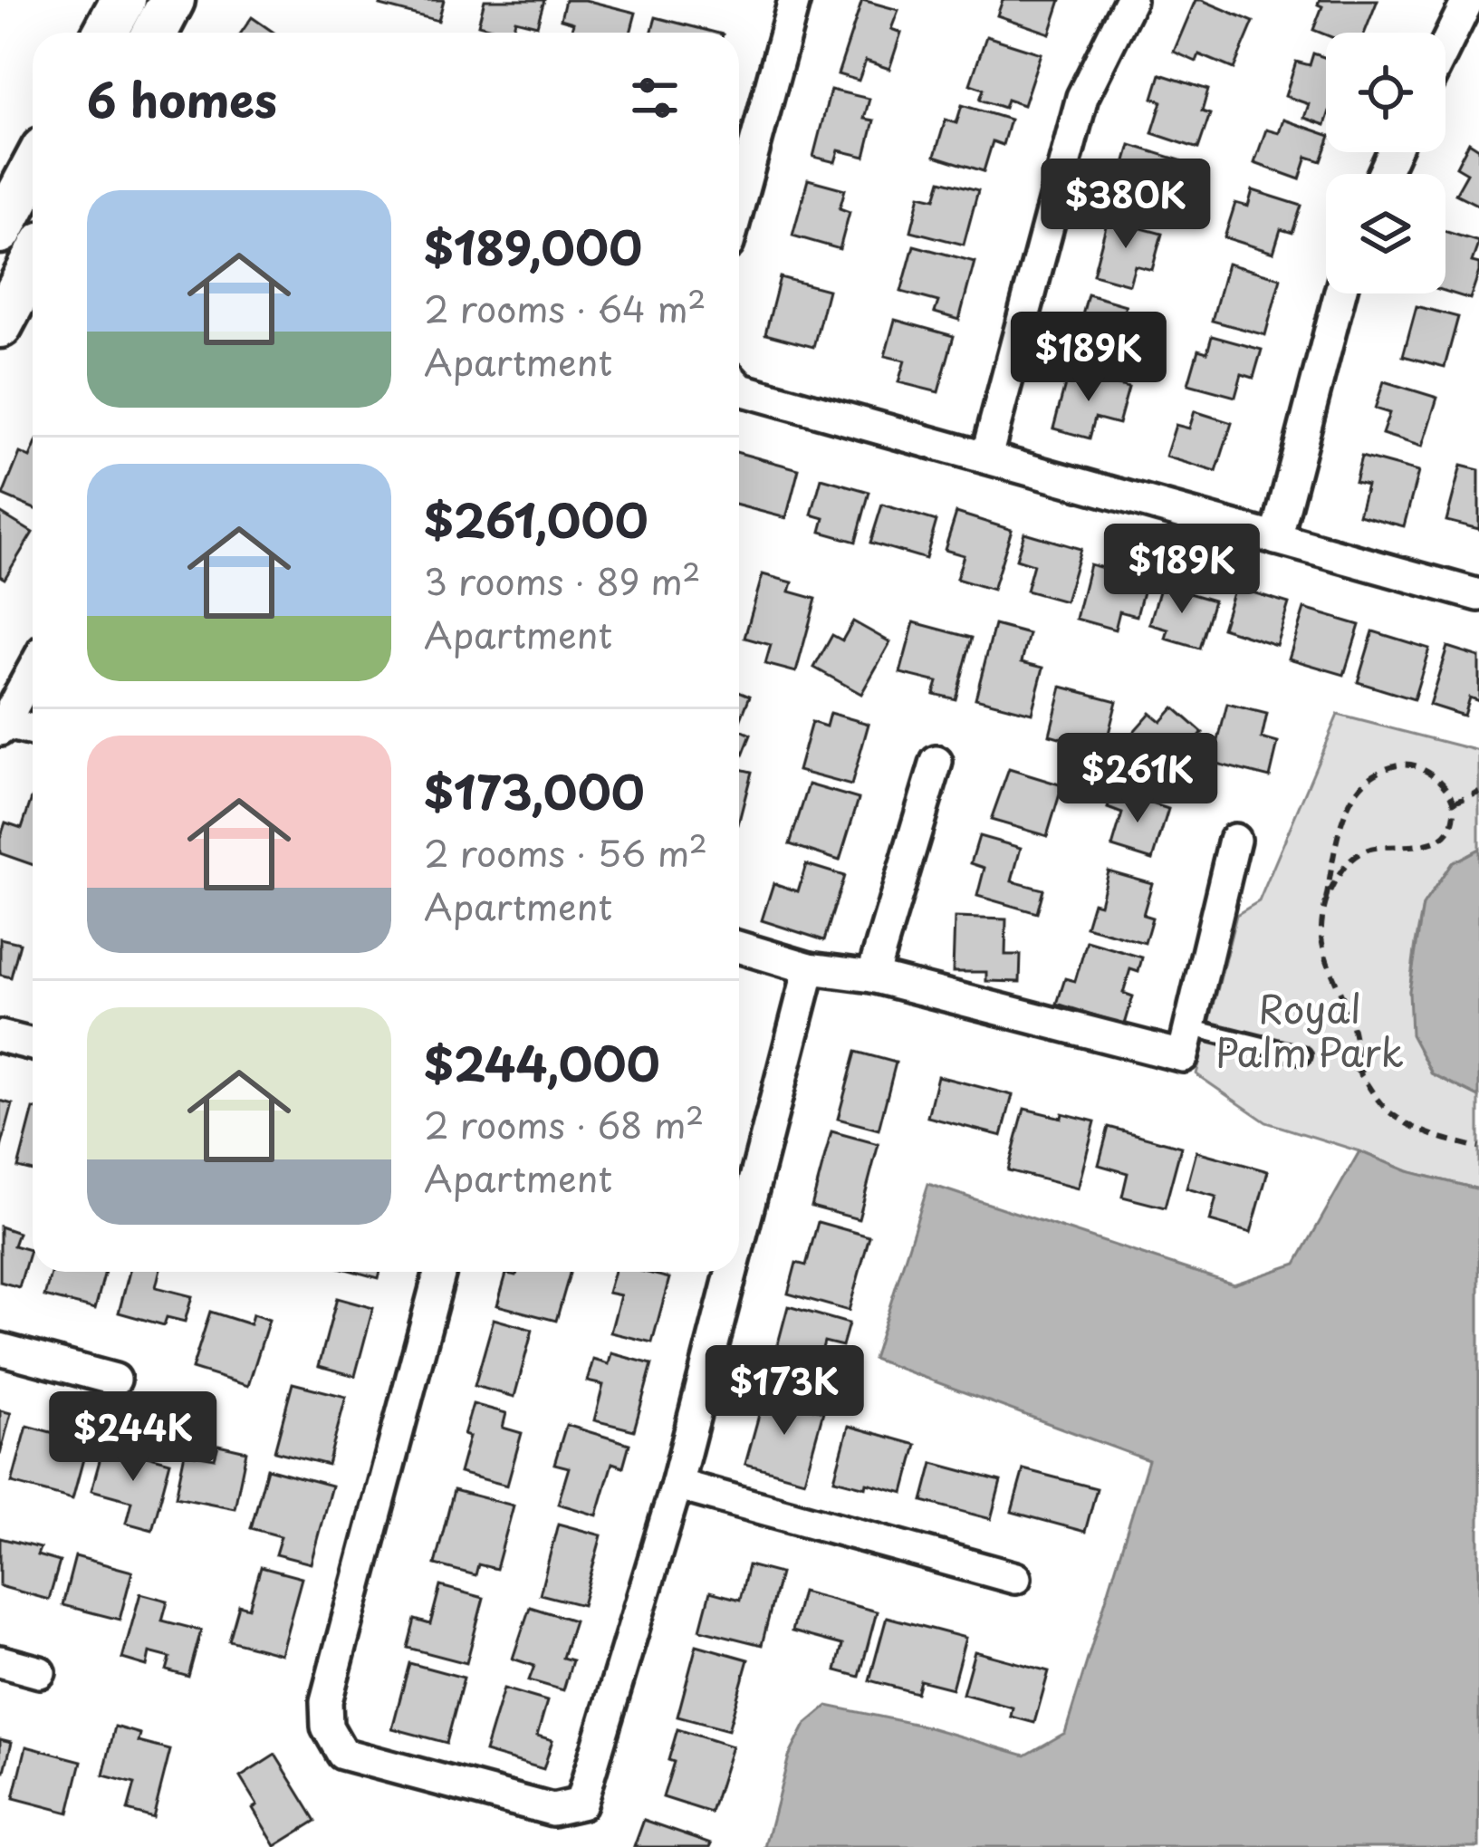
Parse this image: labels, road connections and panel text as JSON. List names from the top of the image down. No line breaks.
{"parks":["Royal Palm Park"],"page":{"heading":"6 homes","price":["$380K","$189K","$189K","$261K","$173K","$244K"],"list":[{"name":"$189,000","note":"2 rooms · 64 m² · Apartment"},{"name":"$261,000","note":"3 rooms · 89 m² · Apartment"},{"name":"$173,000","note":"2 rooms · 56 m² · Apartment"},{"name":"$244,000","note":"2 rooms · 68 m² · Apartment"}]}}
